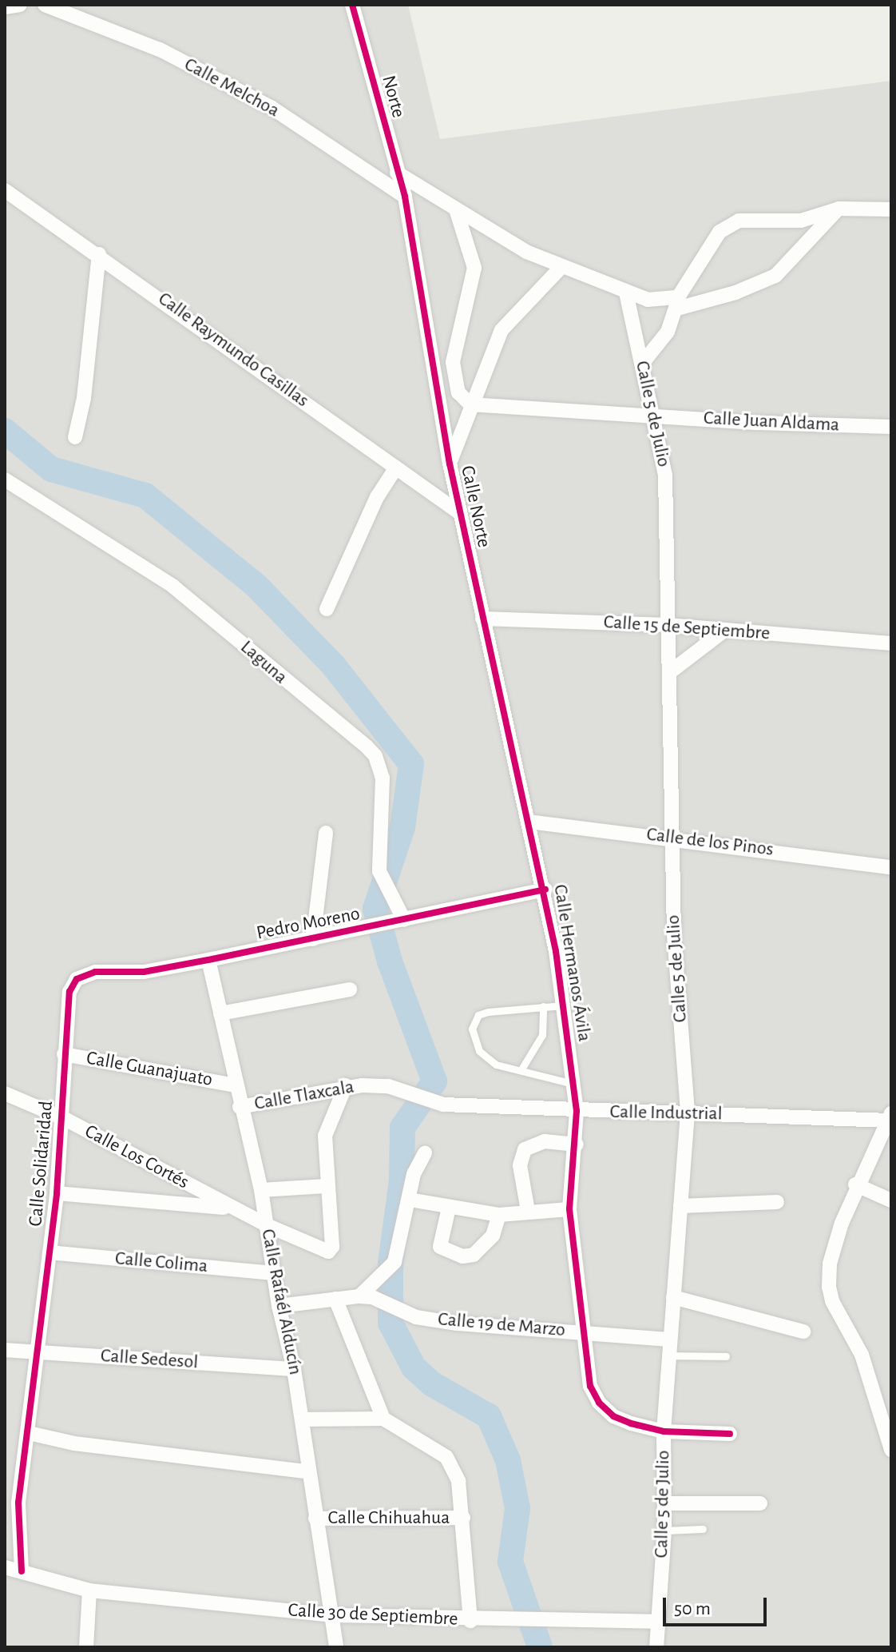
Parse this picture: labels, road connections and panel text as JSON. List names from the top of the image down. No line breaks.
{"streets":{"street":["Calle Melchoa","Norte","Calle Raymundo Casillas","Calle 5 de Julio","Calle Juan Aldama","Calle Norte","Calle 15 de Septiembre","Laguna","Calle de los Pinos","Pedro Moreno","Calle Hermanos Ávila","Calle Guanajuato","Calle Tlaxcala","Calle Industrial","Calle Los Cortés","Calle Solidaridad","Calle Colima","Calle Rafaél Alducín","Calle 19 de Marzo","Calle Sedesol","Calle Chihuahua","Calle 30 de Septiembre"]},"crossings":[["Calle Melchoa","Norte"],["Calle Melchoa","Calle Norte"],["Norte","Calle Norte"],["Calle Raymundo Casillas","Calle Norte"],["Calle 5 de Julio","Calle Juan Aldama"],["Calle 5 de Julio","Calle 15 de Septiembre"],["Calle 5 de Julio","Calle de los Pinos"],["Calle 5 de Julio","Calle Industrial"],["Calle 5 de Julio","Calle 19 de Marzo"],["Calle 5 de Julio","Calle 30 de Septiembre"],["Calle Norte","Calle 15 de Septiembre"],["Calle Norte","Calle de los Pinos"],["Calle Norte","Calle Hermanos Ávila"],["Laguna","Pedro Moreno"],["Calle de los Pinos","Calle Hermanos Ávila"],["Pedro Moreno","Calle Hermanos Ávila"],["Pedro Moreno","Calle Solidaridad"],["Pedro Moreno","Calle Rafaél Alducín"],["Calle Hermanos Ávila","Calle Industrial"],["Calle Hermanos Ávila","Calle 19 de Marzo"],["Calle Guanajuato","Calle Solidaridad"],["Calle Guanajuato","Calle Rafaél Alducín"],["Calle Tlaxcala","Calle Industrial"],["Calle Tlaxcala","Calle Rafaél Alducín"],["Calle Los Cortés","Calle Solidaridad"],["Calle Los Cortés","Calle Rafaél Alducín"],["Calle Solidaridad","Calle Colima"],["Calle Solidaridad","Calle Sedesol"],["Calle Solidaridad","Calle 30 de Septiembre"],["Calle Colima","Calle Rafaél Alducín"],["Calle Rafaél Alducín","Calle Sedesol"],["Calle Rafaél Alducín","Calle Chihuahua"],["Calle Rafaél Alducín","Calle 30 de Septiembre"]],"scale_bar":"50 m"}
